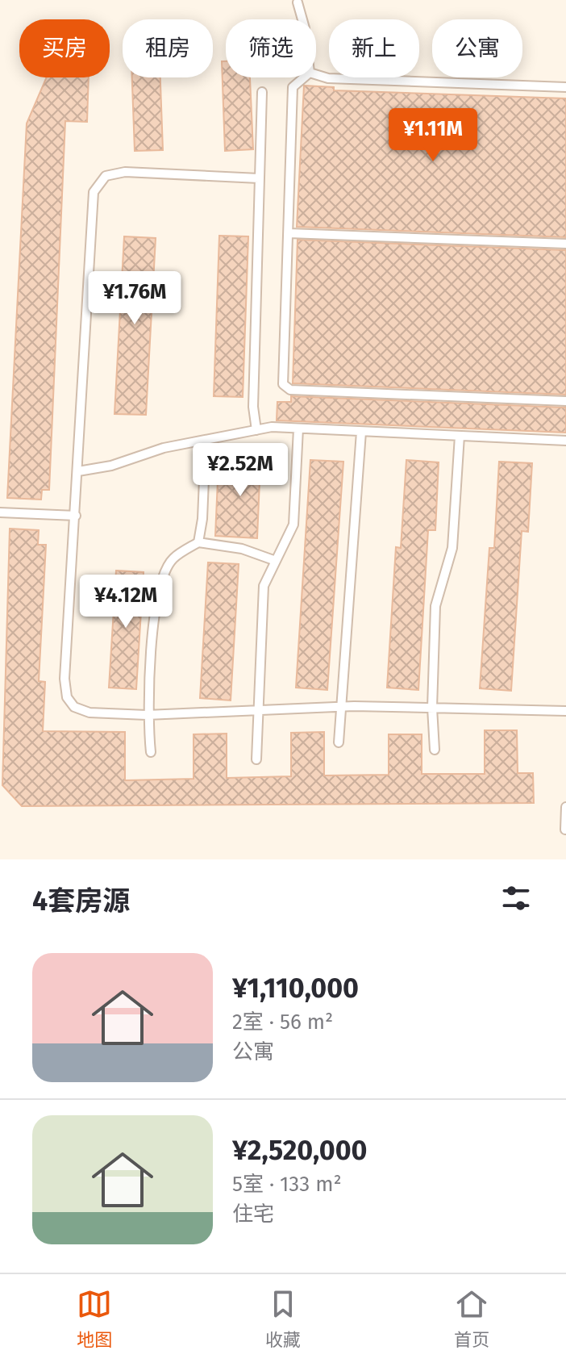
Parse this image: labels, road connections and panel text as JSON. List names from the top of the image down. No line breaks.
{"page":{"chip":["买房","租房","筛选","新上","公寓"],"price":["¥1.11M","¥1.76M","¥2.52M","¥4.12M"],"heading":"4套房源","list":[{"name":"¥1,110,000","note":"2室 · 56 m² · 公寓"},{"name":"¥2,520,000","note":"5室 · 133 m² · 住宅"}],"tabs":["地图","收藏","首页"]}}
